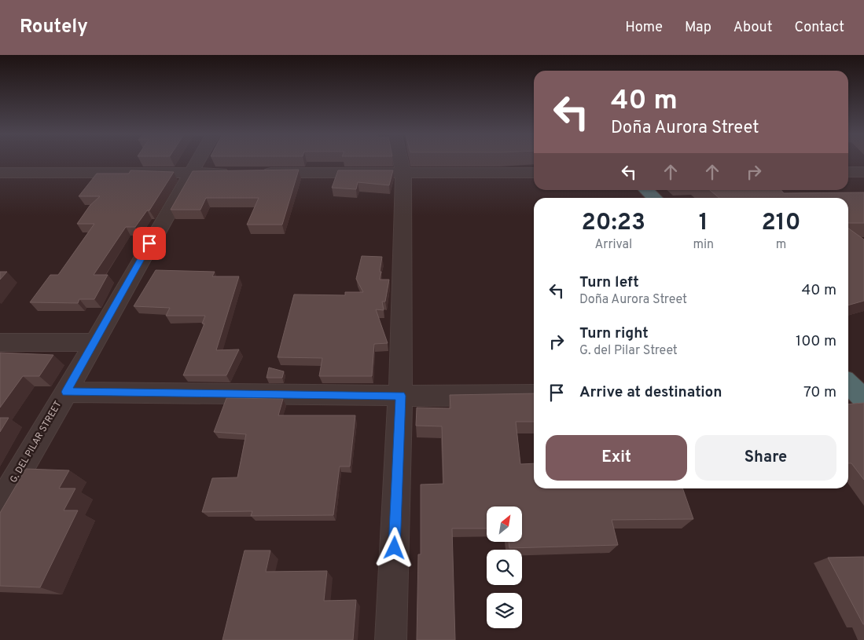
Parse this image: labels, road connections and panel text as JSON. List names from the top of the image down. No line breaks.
{"streets":{"street":["G. DEL PILAR STREET"]},"north":"top right","page":{"header":"Routely","nav":["Home","Map","About","Contact"],"turn":["40 m","Doña Aurora Street"],"eta":["20:23","Arrival","1","min","210","m"],"list":[{"name":"Turn left","note":"Doña Aurora Street","value":"40 m"},{"name":"Turn right","note":"G. del Pilar Street","value":"100 m"},{"name":"Arrive at destination","value":"70 m"}],"buttons":["Exit","Share"]}}
